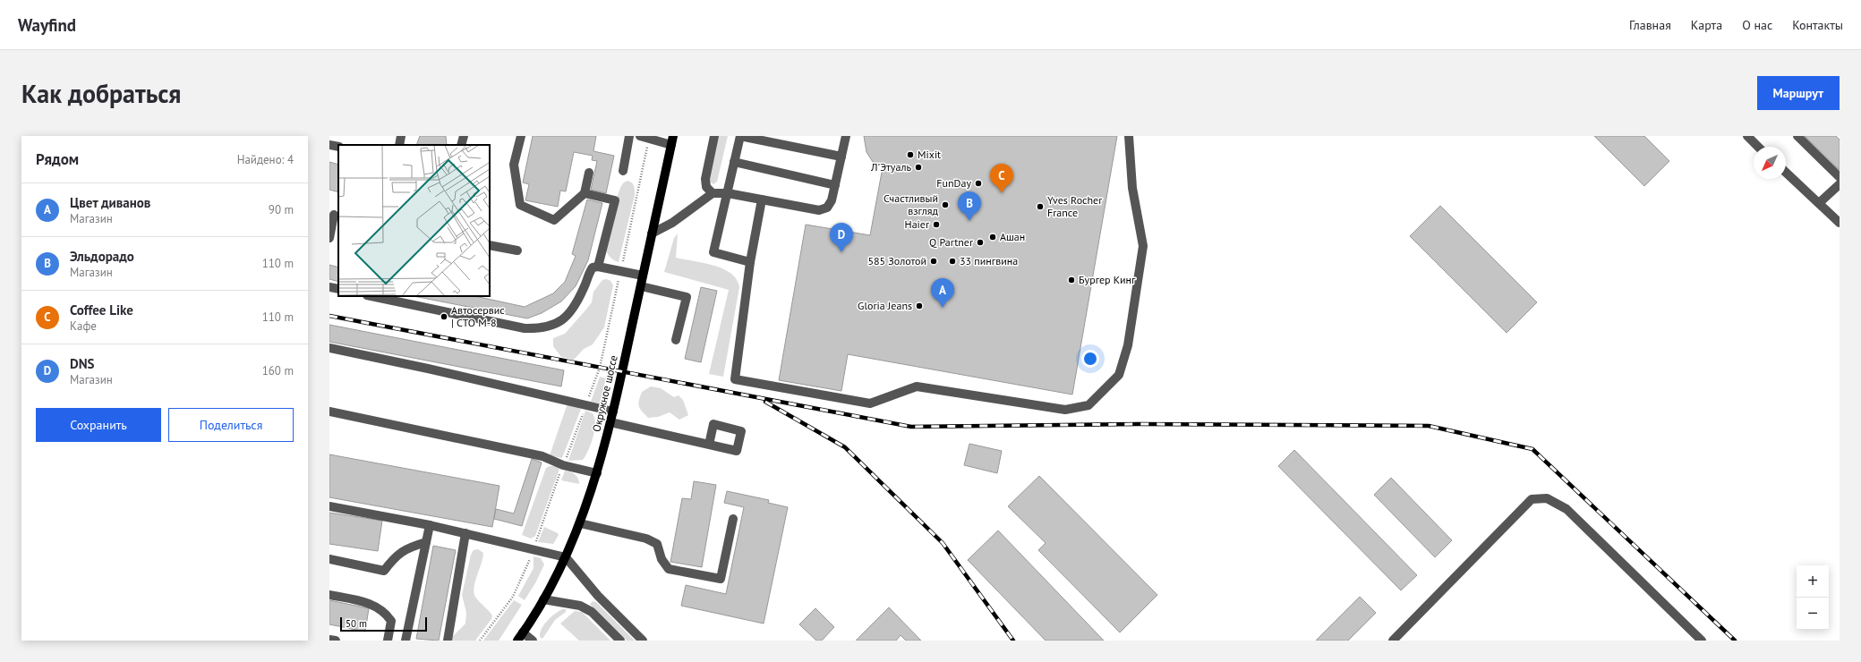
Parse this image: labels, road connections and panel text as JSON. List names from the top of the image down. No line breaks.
{"streets":{"main road":["Окружное шоссе"]},"places":["Mixit","Л'Этуаль","FunDay","Счастливый взгляд","Yves Rocher France","Haier","Ашан","Q Partner","585 Золотой","33 пингвина","Бургер Кинг","Gloria Jeans","Автосервис | СТО М-8"],"scale_bar":"50 m","north":"bottom left","page":{"header":"Wayfind","nav":["Главная","Карта","О нас","Контакты"],"buttons":["Маршрут",["Сохранить","Поделиться"]],"title":"Как добраться","heading":["Рядом","Найдено: 4"],"pins":["C","B","D","A"],"list":[{"mark":"A","name":"Цвет диванов","note":"Магазин","value":"90 m"},{"mark":"B","name":"Эльдорадо","note":"Магазин","value":"110 m"},{"mark":"C","name":"Coffee Like","note":"Кафе","value":"110 m"},{"mark":"D","name":"DNS","note":"Магазин","value":"160 m"}],"map_buttons":["+","−"],"scale":"50 m"}}
